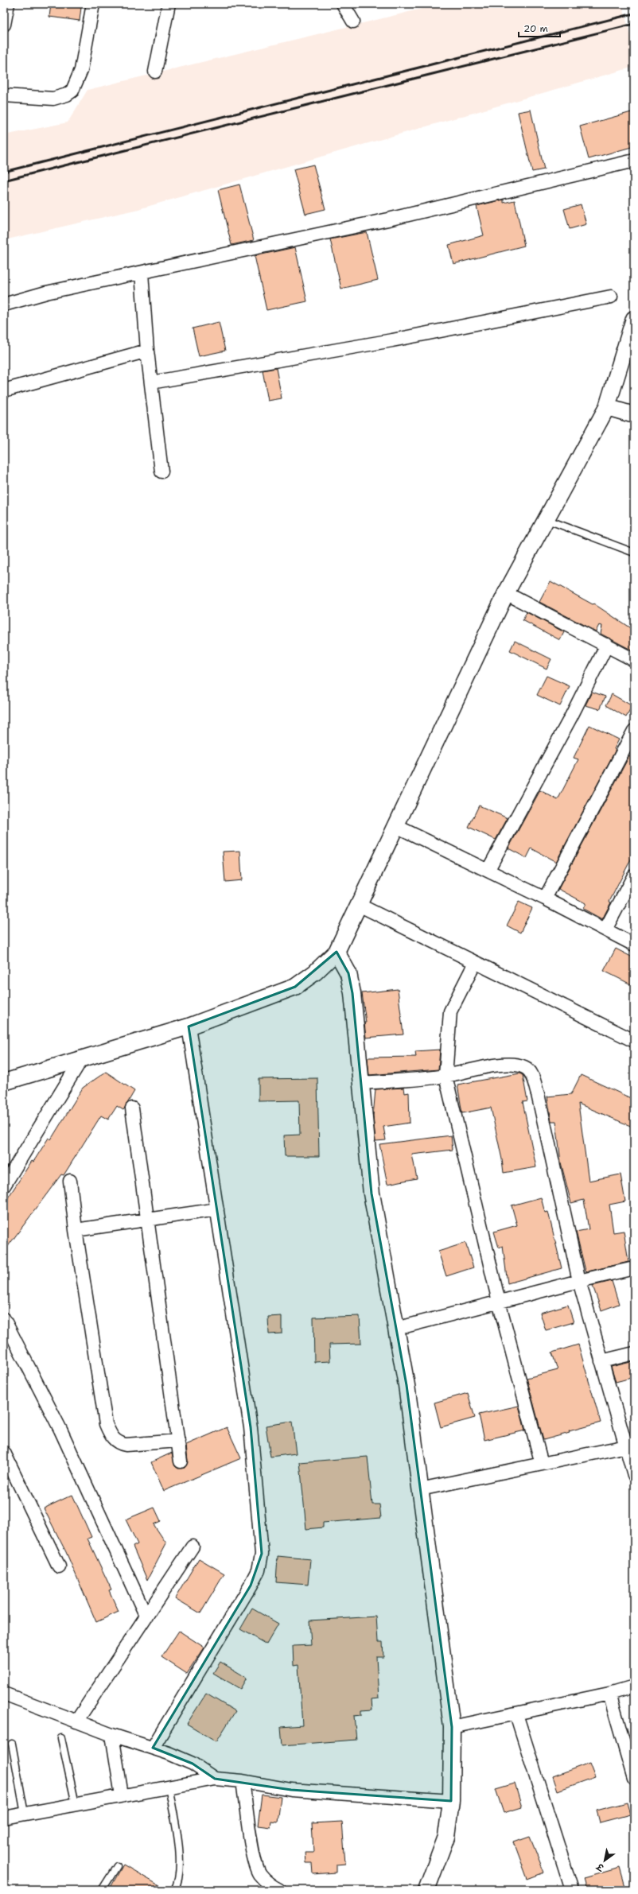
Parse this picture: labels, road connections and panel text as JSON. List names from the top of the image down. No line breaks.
{"scale_bar":"20 m","north":"bottom left"}
